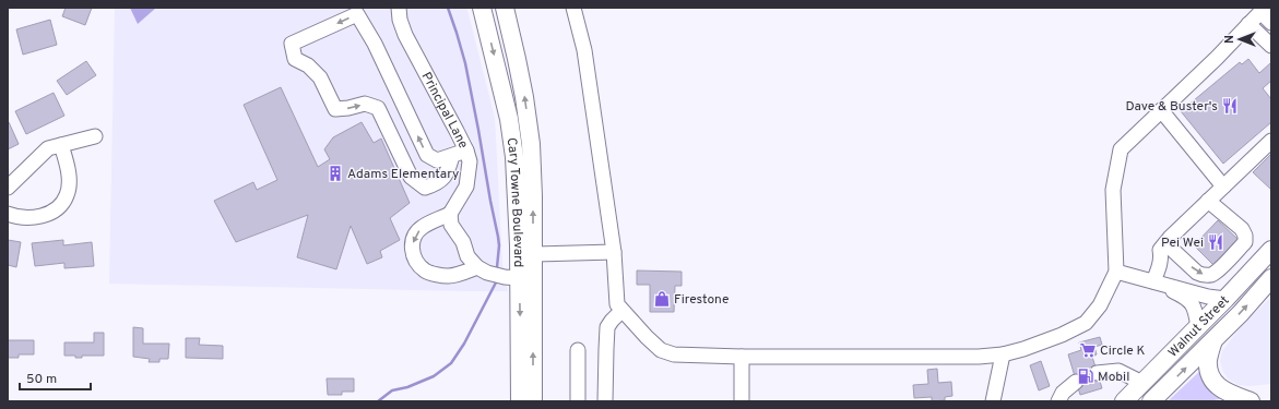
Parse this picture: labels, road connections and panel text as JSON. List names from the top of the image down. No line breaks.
{"streets":{"main road":["Cary Towne Boulevard","Walnut Street"],"street":["Principal Lane"]},"places":{"restaurant":["Dave & Buster's","Pei Wei"],"building":["Adams Elementary"],"shop":["Firestone"],"supermarket":["Circle K"],"fuel station":["Mobil"]},"scale_bar":"50 m","north":"left"}
